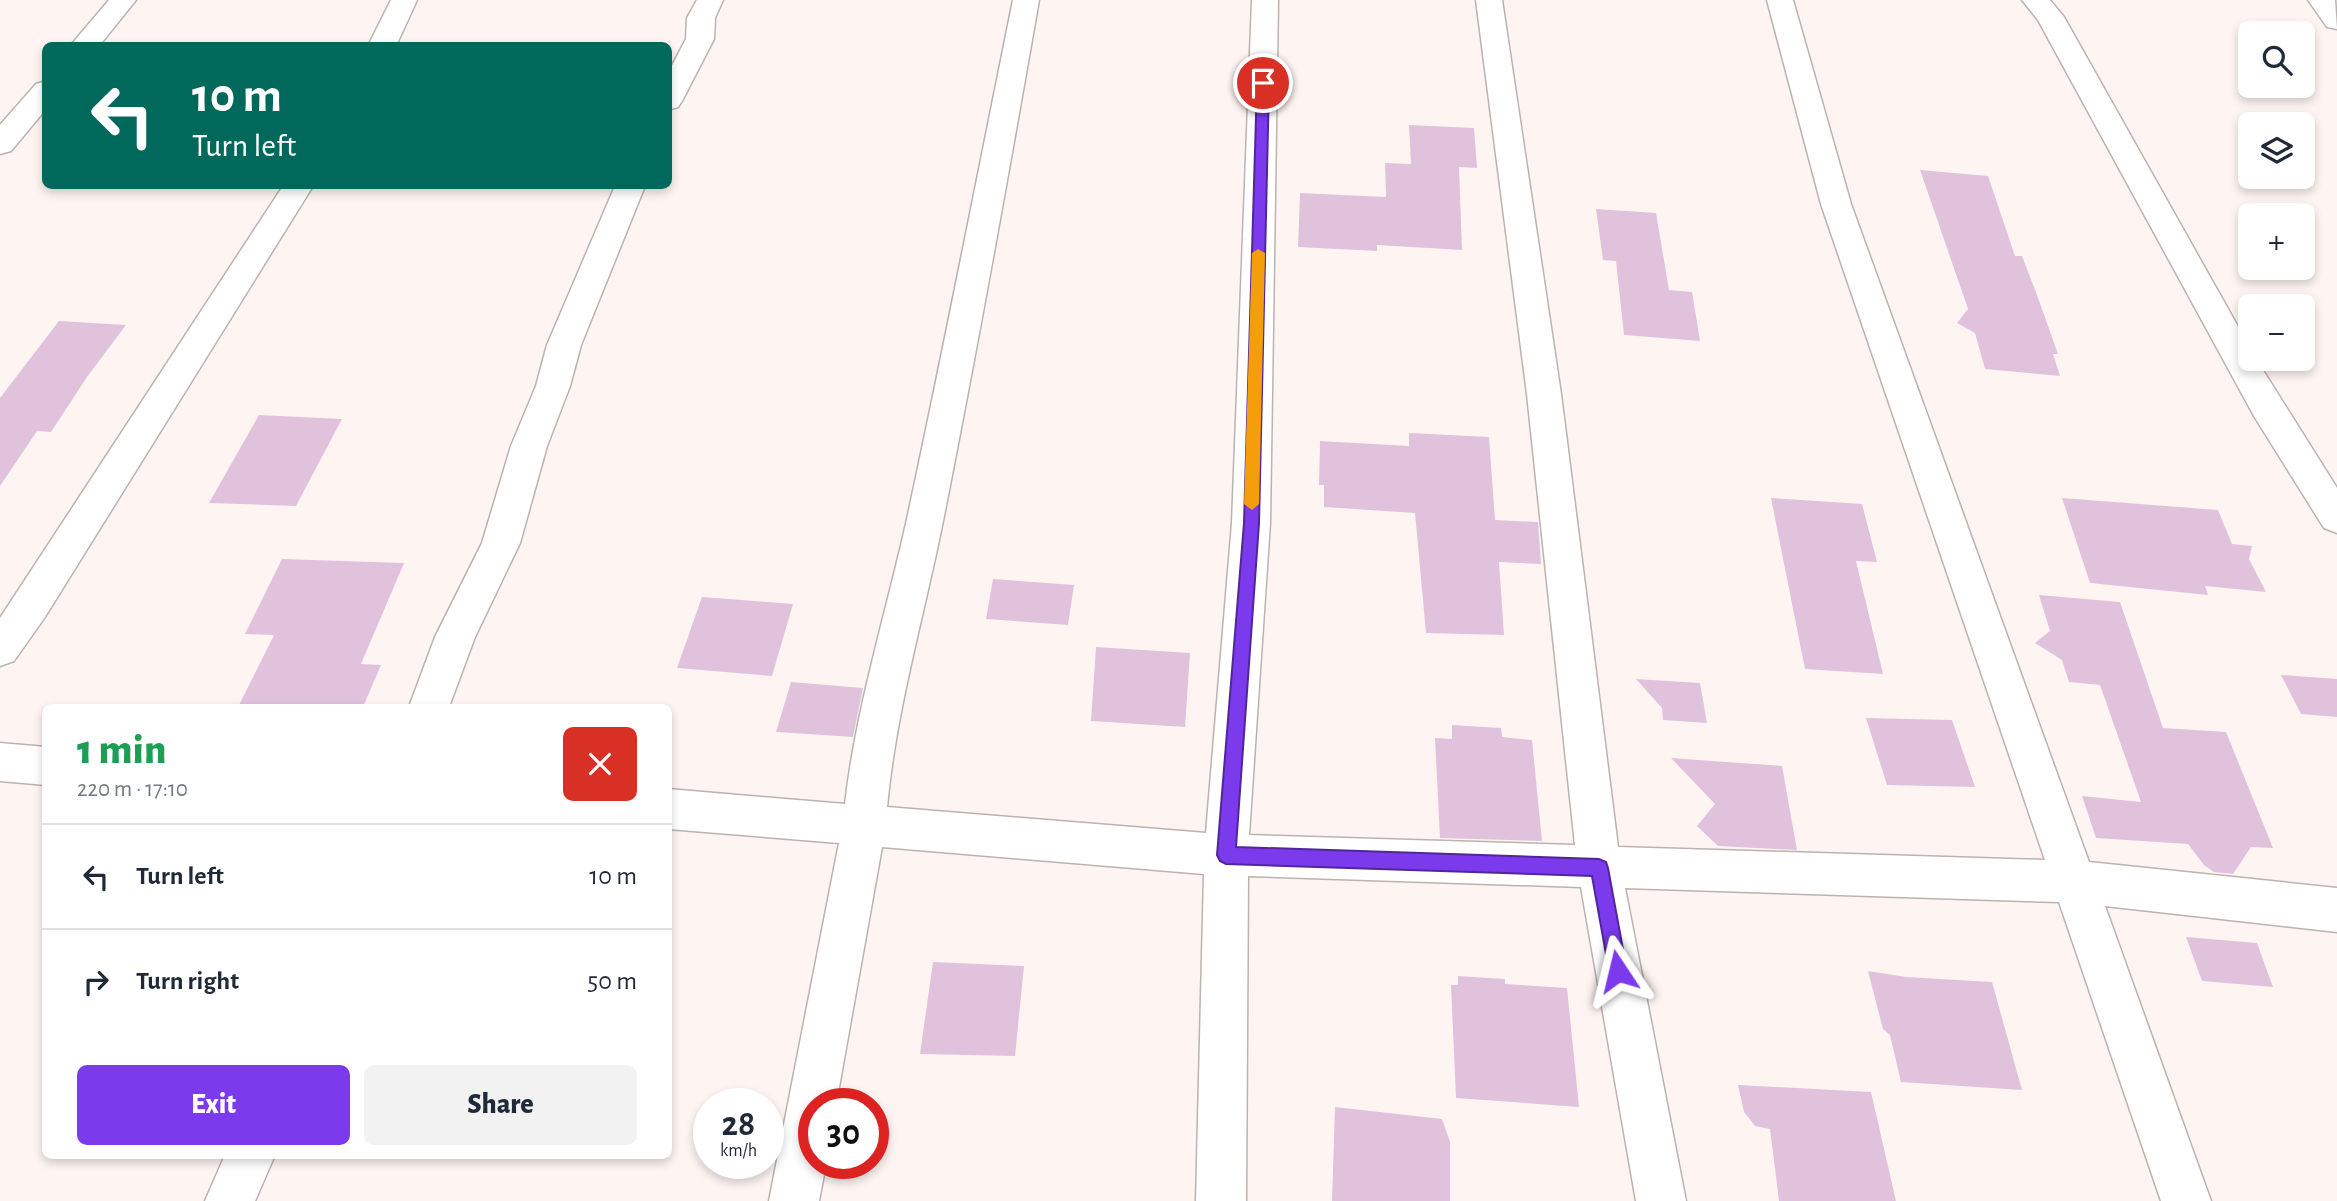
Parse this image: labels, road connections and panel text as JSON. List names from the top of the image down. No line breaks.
{"page":{"map_buttons":["+","−"],"turn":["10 m","Turn left"],"heading":["1 min","220 m · 17:10"],"list":[{"name":"Turn left","value":"10 m"},{"name":"Turn right","value":"50 m"}],"buttons":["Exit","Share"],"speed":"28 km/h","limit":"30"}}
